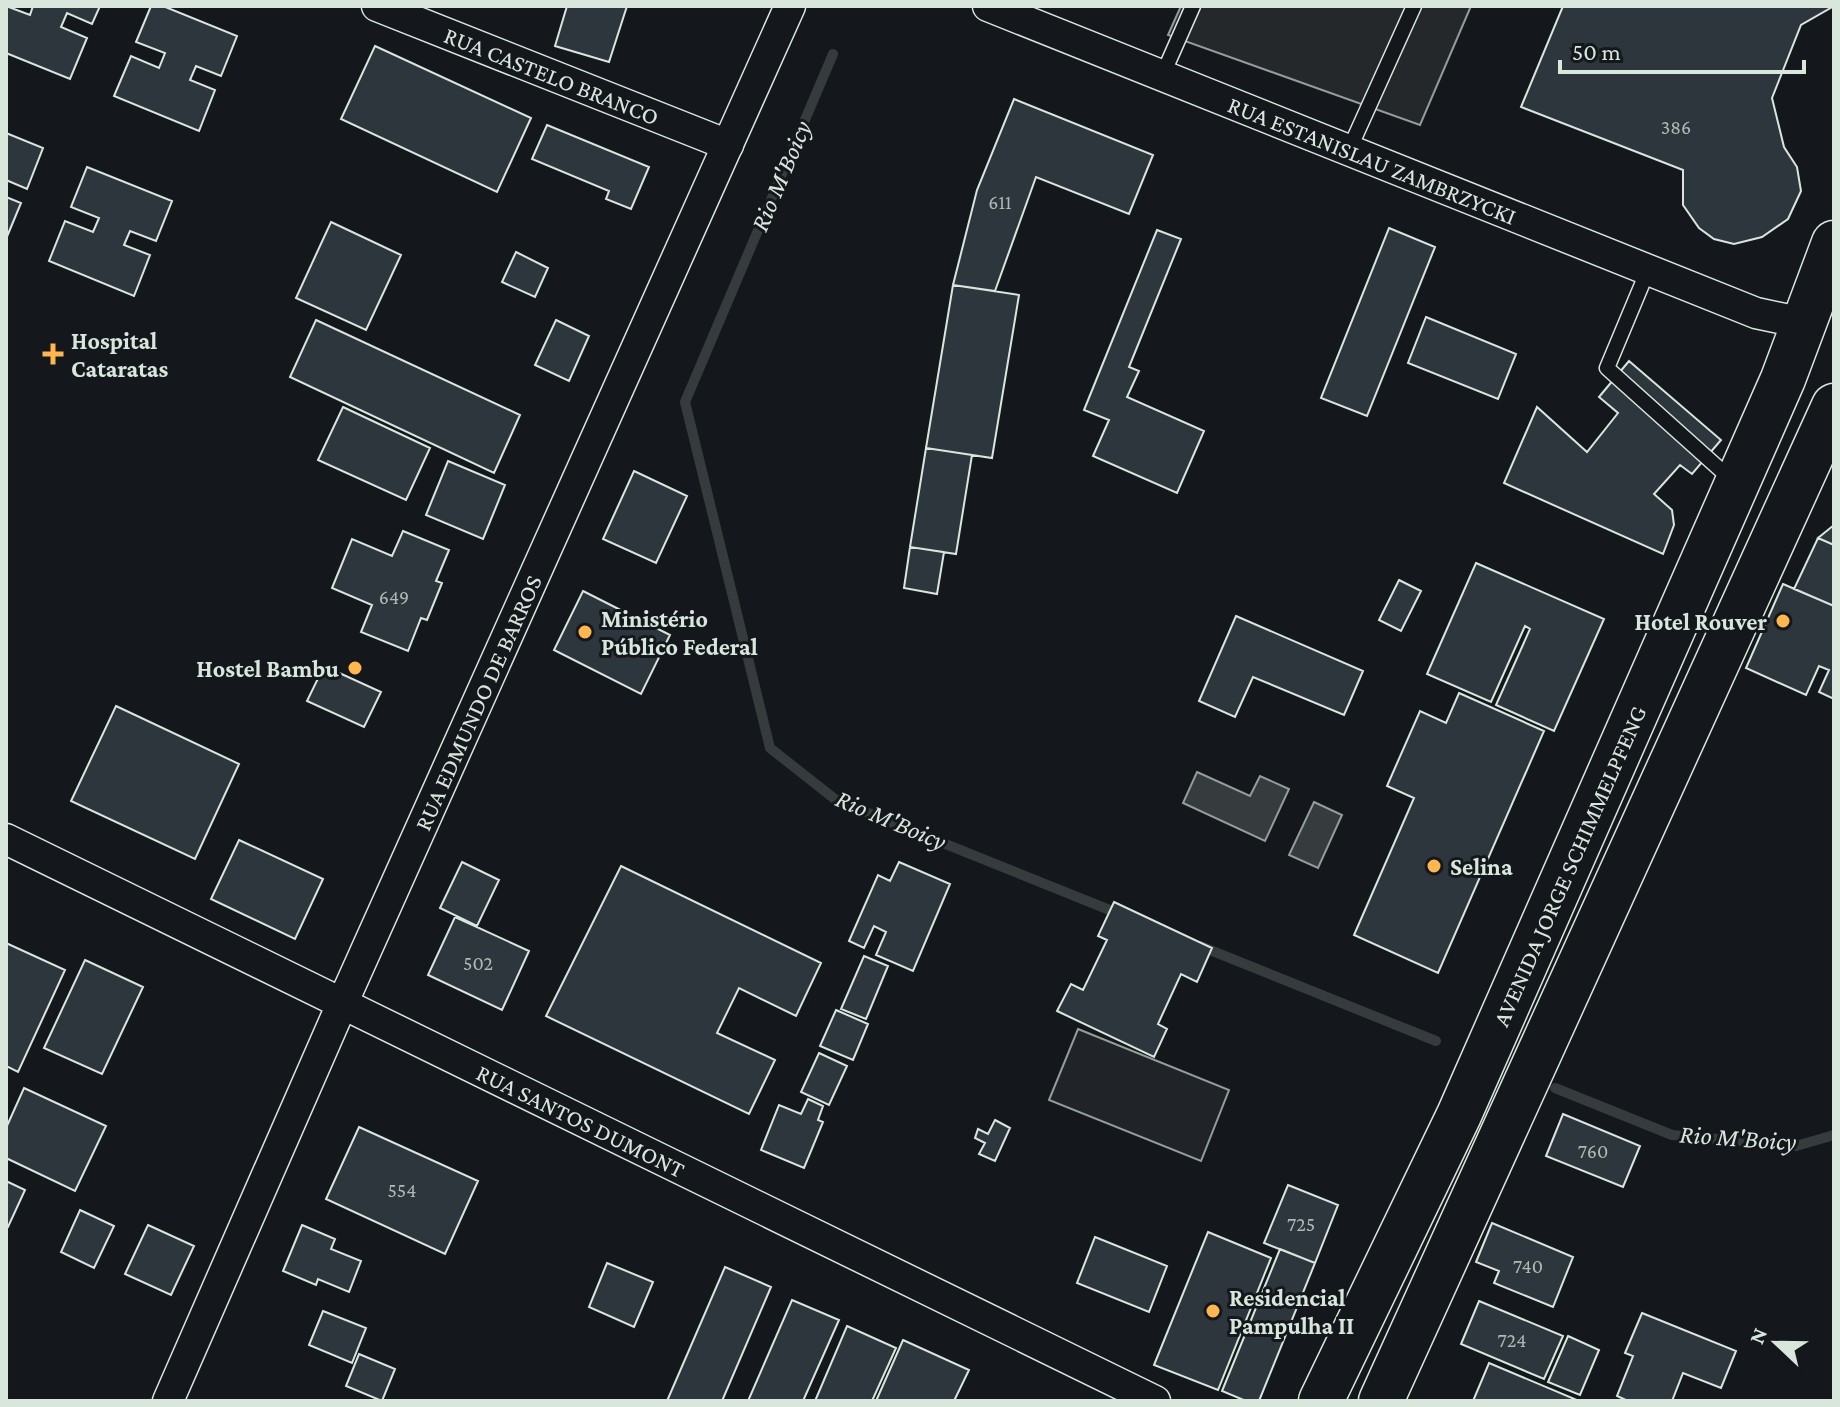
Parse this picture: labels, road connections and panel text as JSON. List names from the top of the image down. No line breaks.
{"streets":{"main road":["AVENIDA JORGE SCHIMMELPFENG"],"street":["RUA CASTELO BRANCO","RUA ESTANISLAU ZAMBRZYCKI","RUA EDMUNDO DE BARROS","RUA SANTOS DUMONT"]},"crossings":[["RUA CASTELO BRANCO","RUA EDMUNDO DE BARROS"],["RUA ESTANISLAU ZAMBRZYCKI","AVENIDA JORGE SCHIMMELPFENG"],["RUA EDMUNDO DE BARROS","RUA SANTOS DUMONT"]],"water":["Rio M'Boicy"],"places":{"health":["Hospital Cataratas"],"other":["Hotel Rouver","Ministério Público Federal","Hostel Bambu","Selina","Residencial Pampulha II"]},"house_numbers":["386","611","649","502","760","554","725","740","724"],"scale_bar":"50 m","north":"left"}
